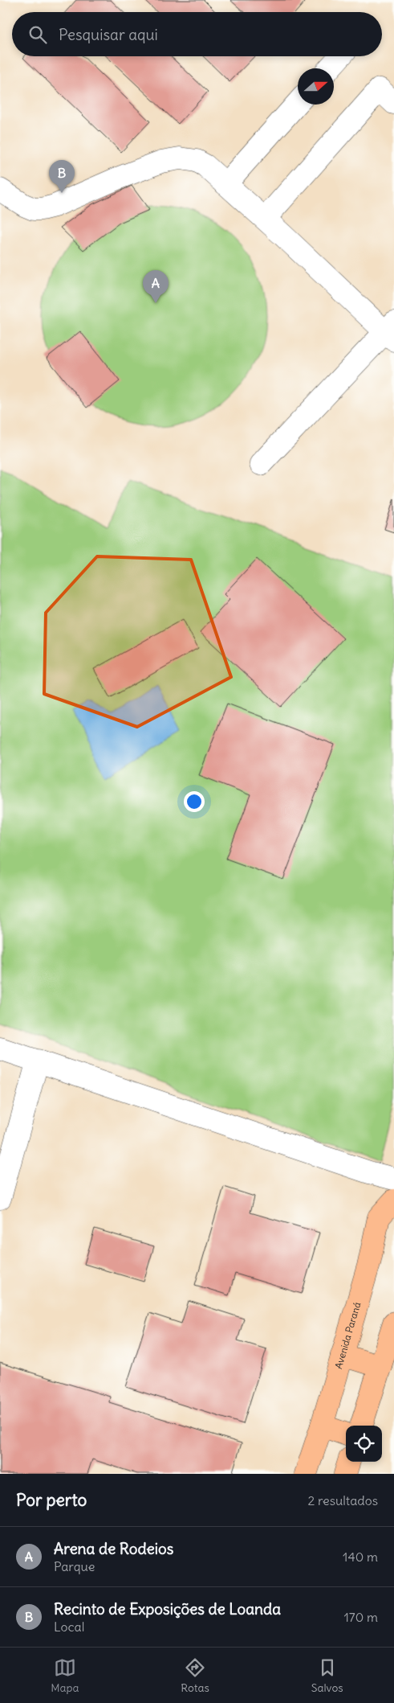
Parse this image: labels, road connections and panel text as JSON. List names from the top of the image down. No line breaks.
{"streets":{"main road":["Avenida Paraná"]},"north":"right","page":{"search":"Pesquisar aqui","pins":["B","A"],"heading":["Por perto","2 resultados"],"list":[{"mark":"A","name":"Arena de Rodeios","note":"Parque","value":"140 m"},{"mark":"B","name":"Recinto de Exposições de Loanda","note":"Local","value":"170 m"}],"nav":["Mapa","Rotas","Salvos"]}}
